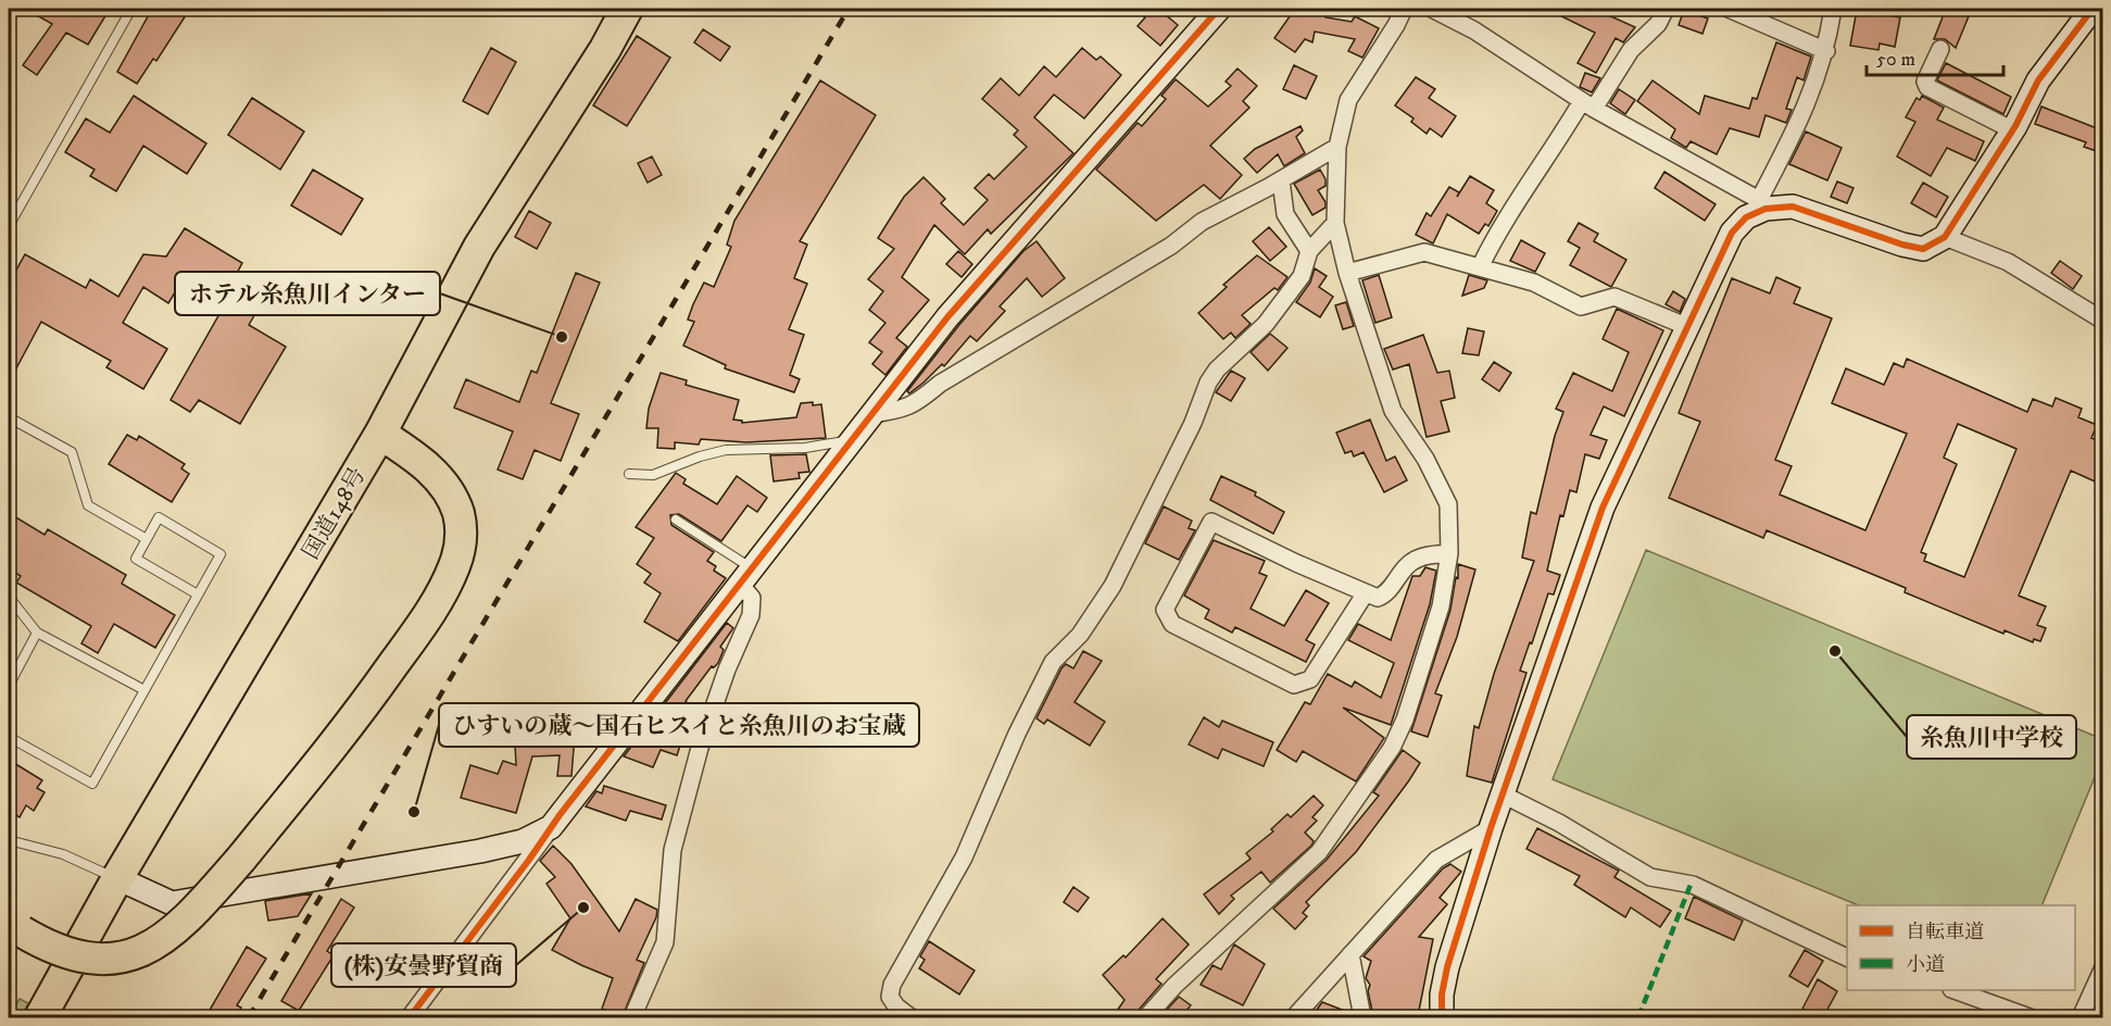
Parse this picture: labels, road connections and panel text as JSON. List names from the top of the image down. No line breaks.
{"streets":{"highway":["国道148号"]},"places":["ホテル糸魚川インター","糸魚川中学校","ひすいの蔵～国石ヒスイと糸魚川のお宝蔵","(株)安曇野貿商"],"legend":["自転車道","小道"],"scale_bar":"50 m"}
